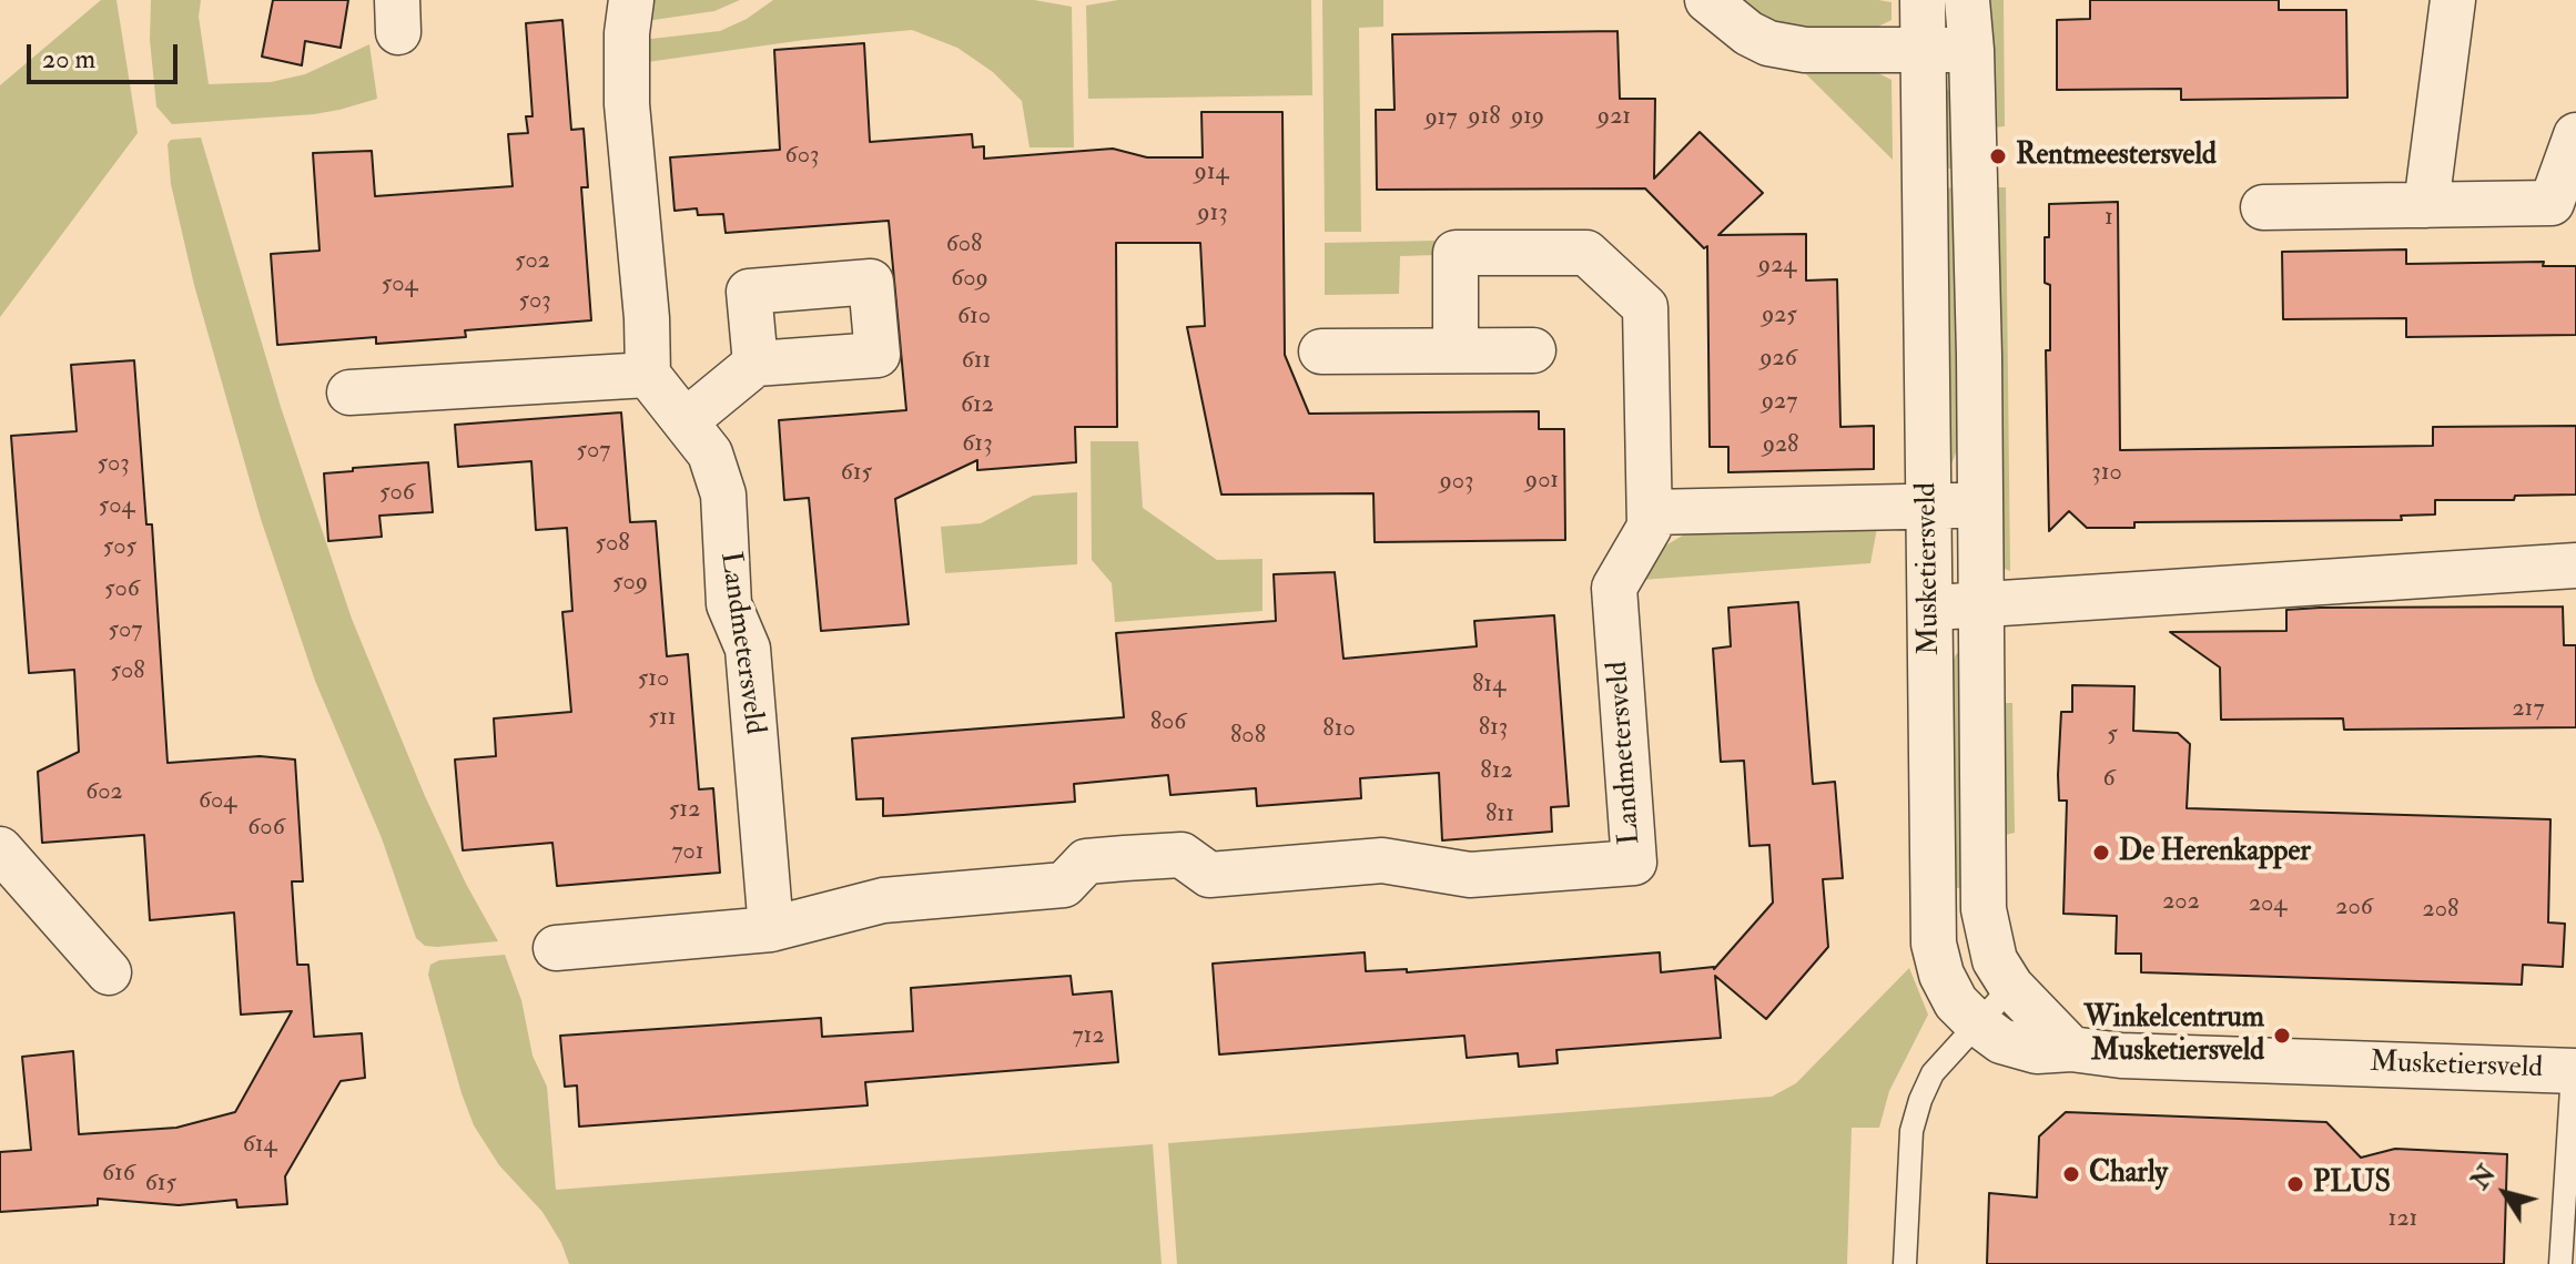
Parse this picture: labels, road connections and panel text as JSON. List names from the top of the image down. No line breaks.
{"streets":{"street":["Musketiersveld","Landmetersveld"]},"places":["Rentmeestersveld","De Herenkapper","Winkelcentrum Musketiersveld","Charly","PLUS"],"house_numbers":["918","919","921","917","603","914","913","1","608","502","924","609","504","503","925","610","926","611","927","612","613","928","507","503","615","310","901","903","506","504","508","505","509","506","507","508","510","814","217","511","806","813","810","5","808","812","6","602","604","512","811","606","701","202","204","206","208","712","614","616","615","121"],"scale_bar":"20 m","north":"top left"}
